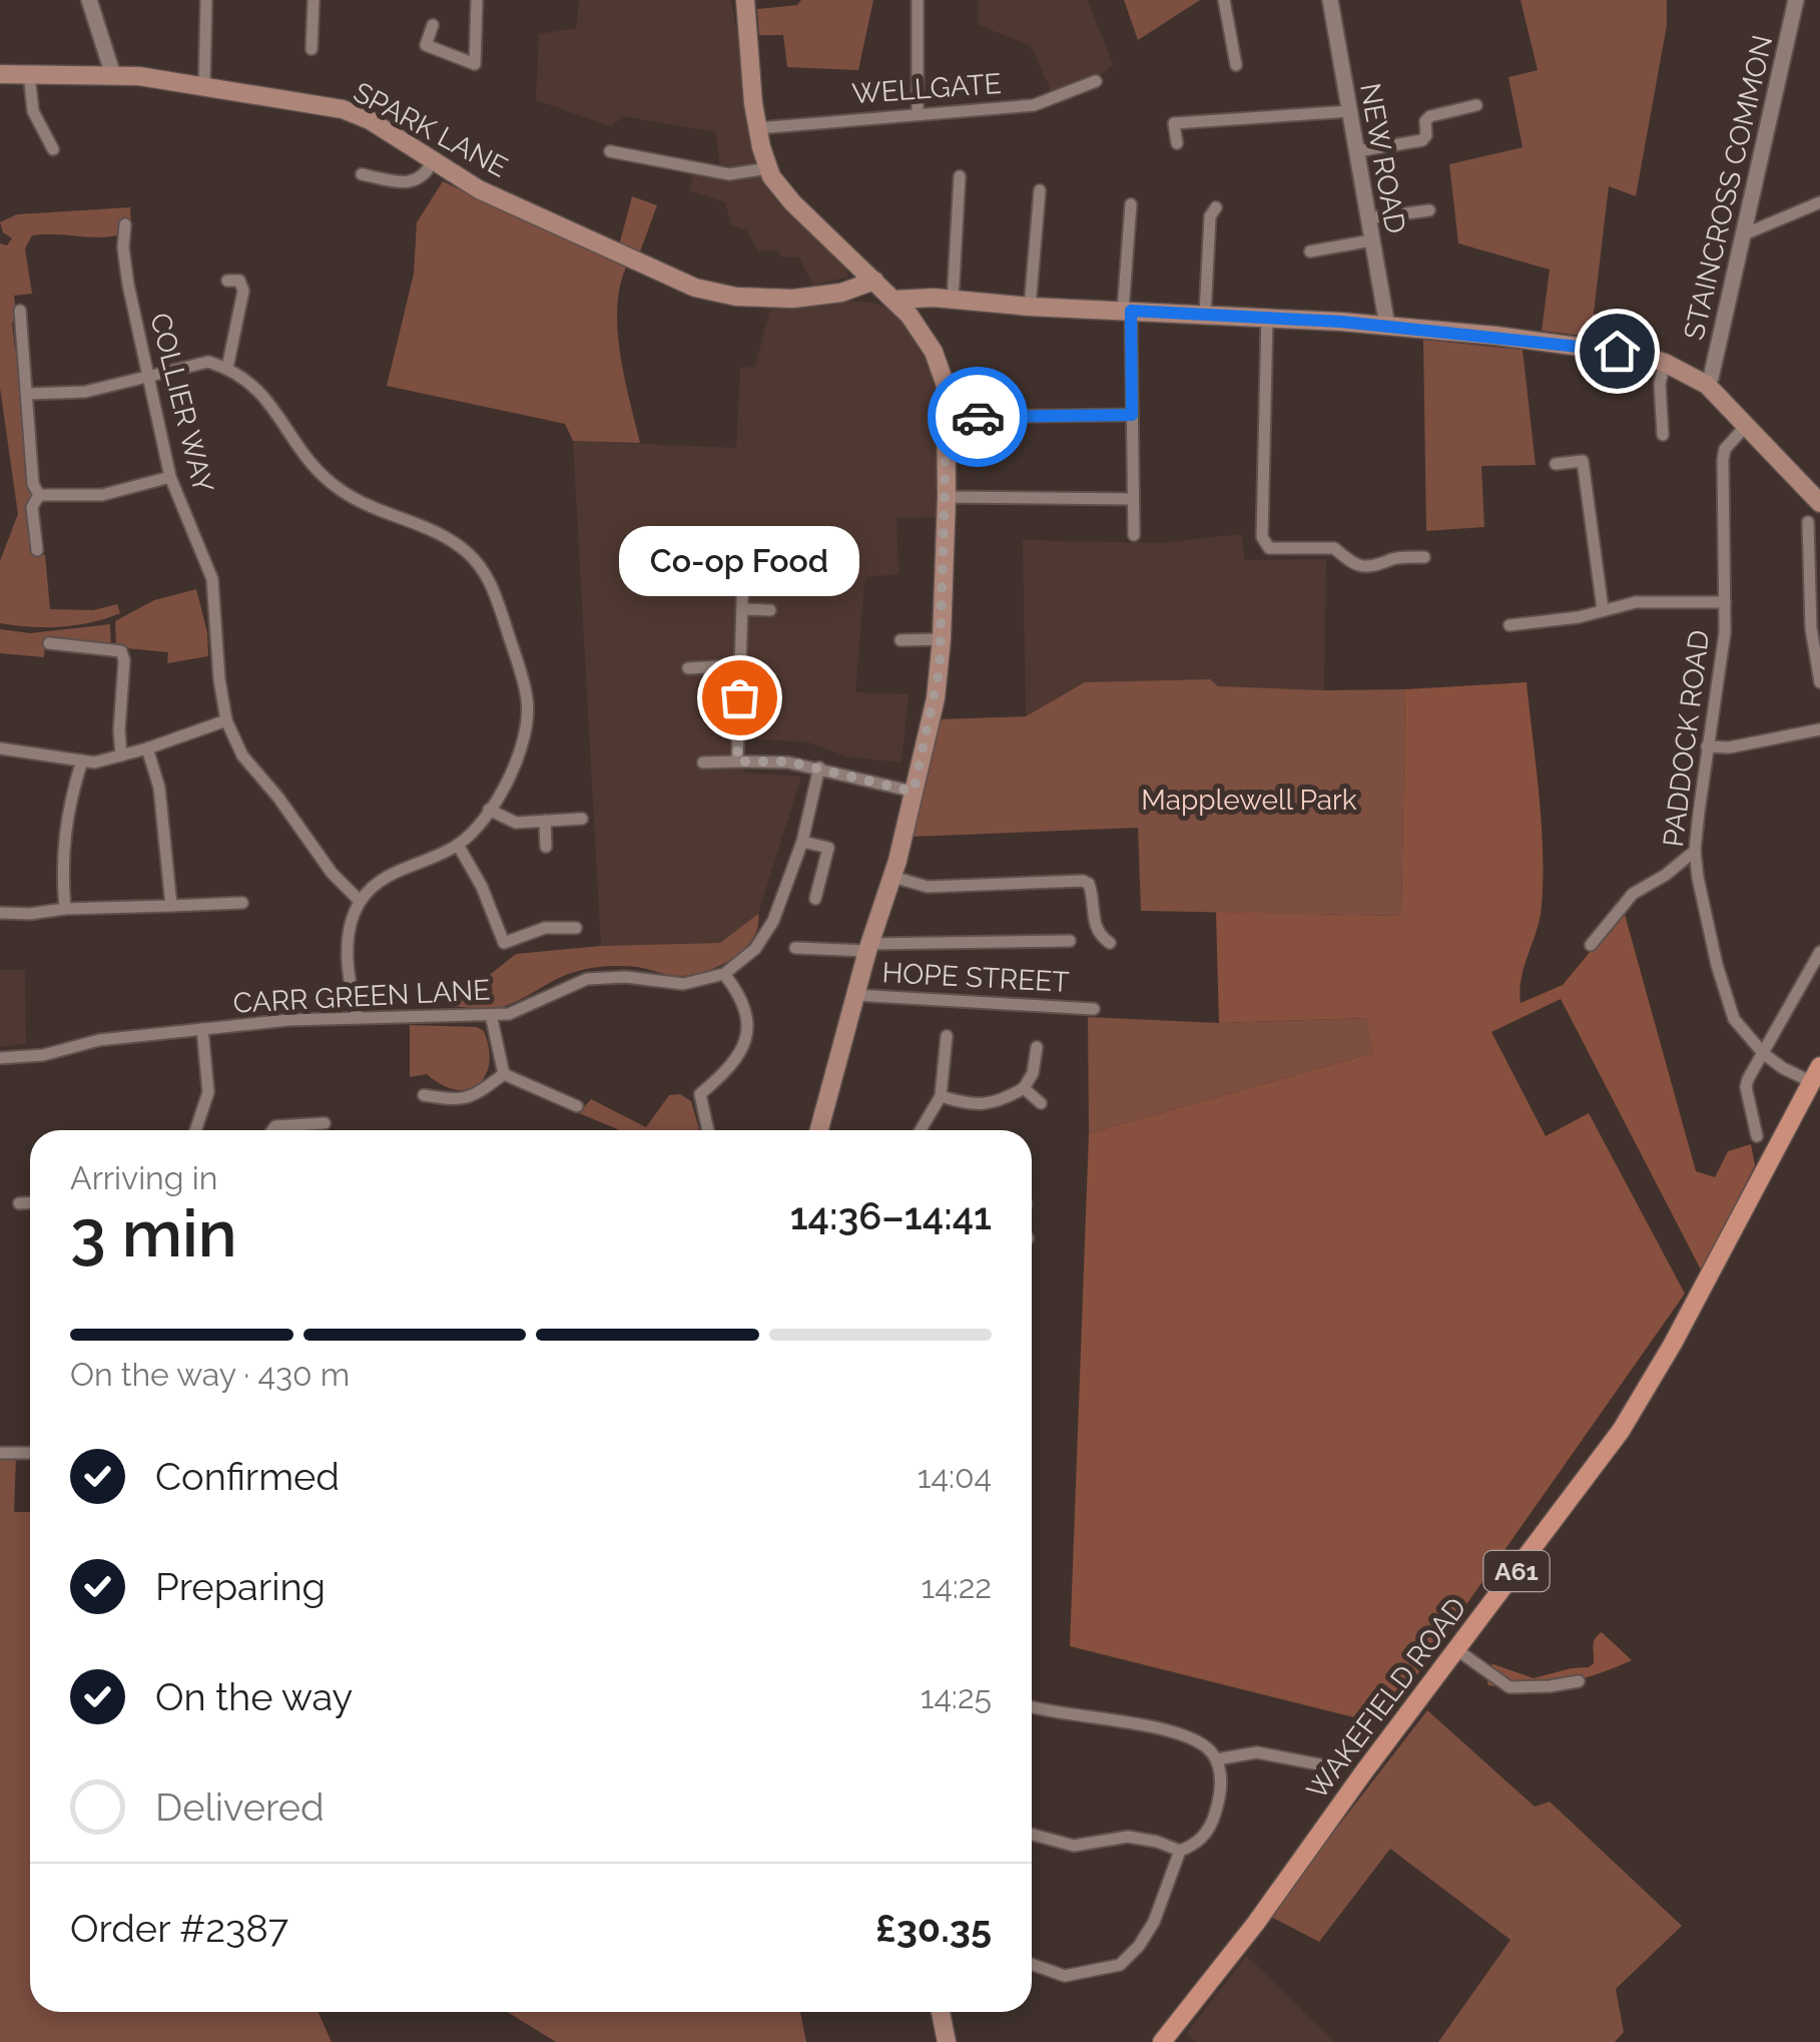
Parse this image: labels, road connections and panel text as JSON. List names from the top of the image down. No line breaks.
{"streets":{"main road":["SPARK LANE","A61","WAKEFIELD ROAD"],"street":["WELLGATE","NEW ROAD","STAINCROSS COMMON","COLLIER WAY","PADDOCK ROAD","HOPE STREET","CARR GREEN LANE"]},"crossings":[["PADDOCK ROAD","WAKEFIELD ROAD"]],"parks":["Mapplewell Park"],"places":["Co-op Food"],"page":{"bubble":"Co-op Food","heading":["3 min","Arriving in","14:36–14:41"],"panel":["Order #2387","£30.35"],"bar":"On the way · 430 m","list":[["Confirmed","14:04"],["Preparing","14:22"],["On the way","14:25"],"Delivered"]}}
